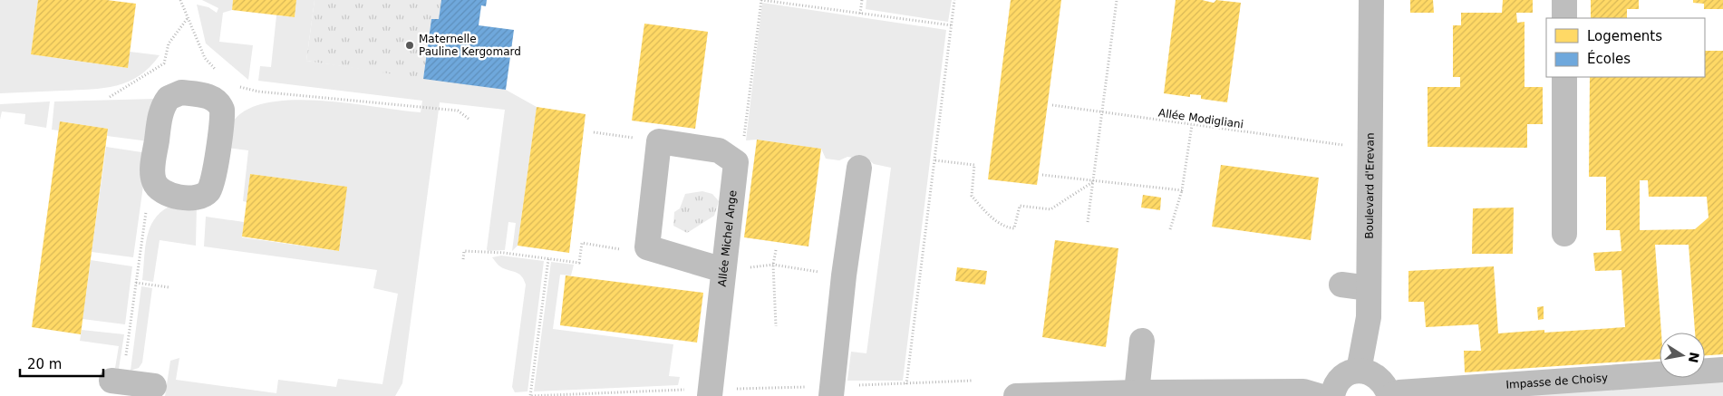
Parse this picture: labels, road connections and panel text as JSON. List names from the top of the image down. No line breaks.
{"streets":{"street":["Boulevard d'Erevan","Allée Michel Ange","Impasse de Choisy"],"path":["Allée Modigliani"]},"places":["Maternelle Pauline Kergomard"],"legend":["Logements","Écoles"],"scale_bar":"20 m","north":"right"}
